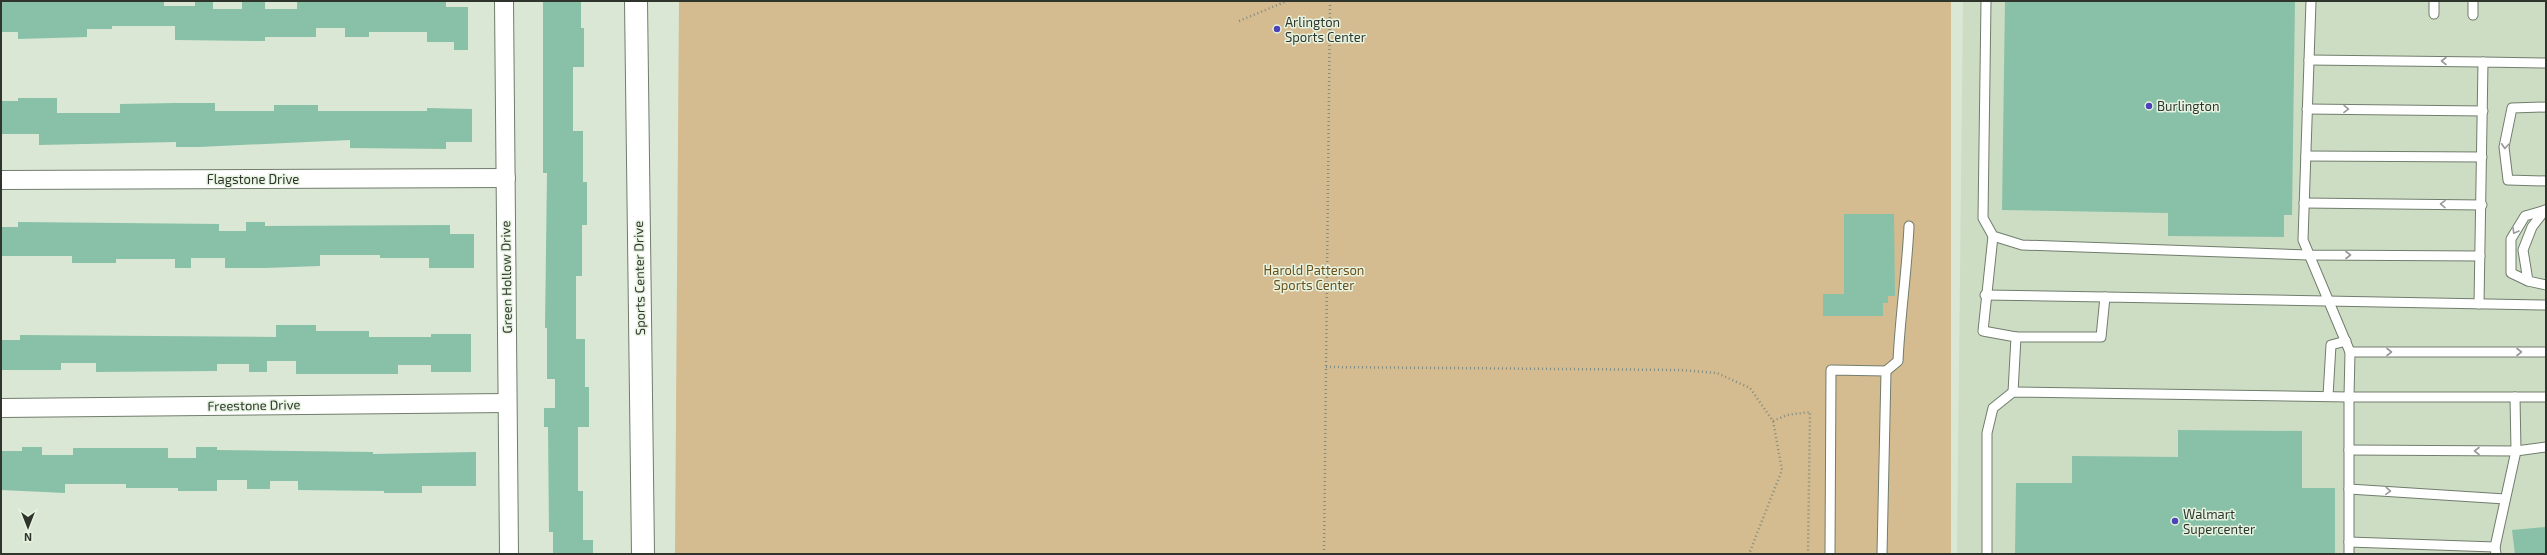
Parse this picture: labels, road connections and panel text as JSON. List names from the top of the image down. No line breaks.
{"streets":{"street":["Flagstone Drive","Green Hollow Drive","Sports Center Drive","Freestone Drive"]},"crossings":[["Flagstone Drive","Green Hollow Drive"],["Green Hollow Drive","Freestone Drive"]],"parks":["Harold Patterson Sports Center"],"places":["Arlington Sports Center","Burlington","Walmart Supercenter"],"north":"bottom"}
